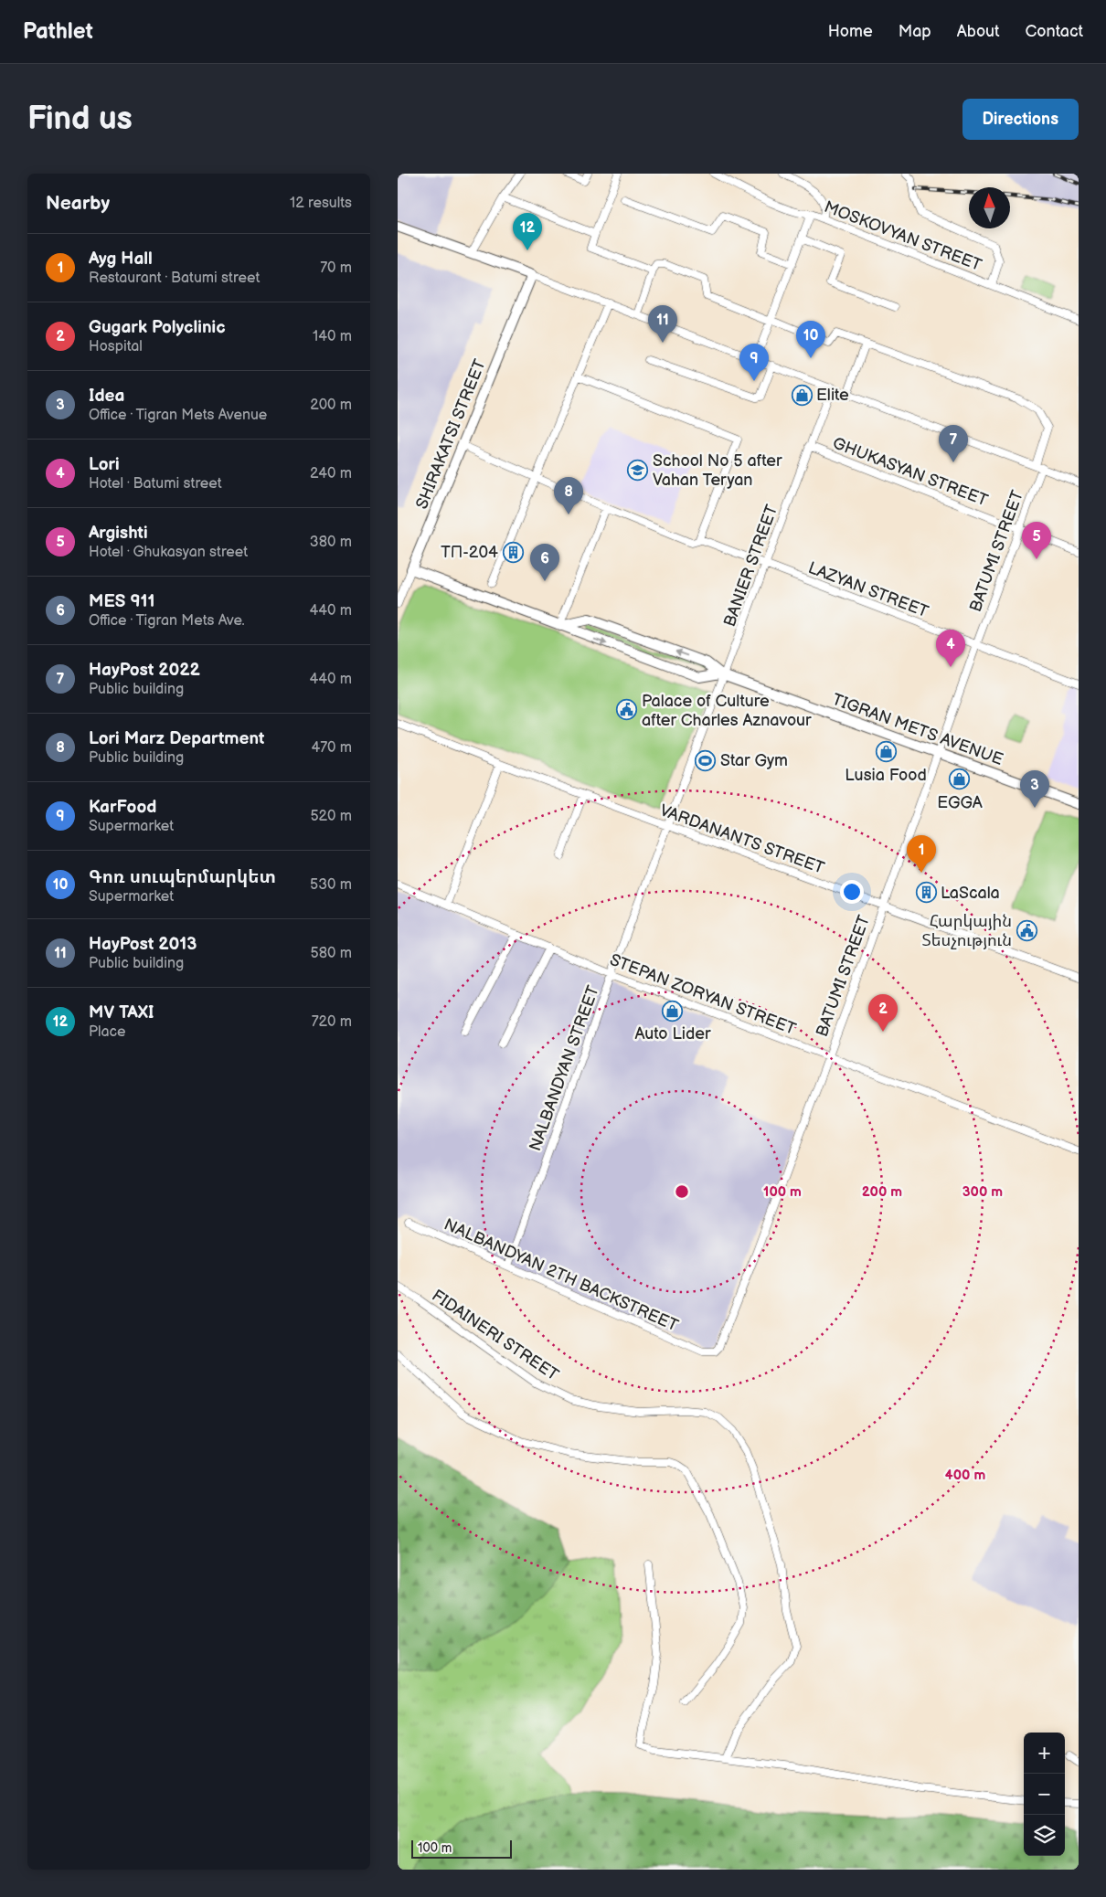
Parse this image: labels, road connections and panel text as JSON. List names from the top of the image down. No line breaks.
{"streets":{"main road":["SHIRAKATSI STREET","TIGRAN METS AVENUE"],"street":["MOSKOVYAN STREET","GHUKASYAN STREET","BATUMI STREET","BANIER STREET","LAZYAN STREET","VARDANANTS STREET","STEPAN ZORYAN STREET","NALBANDYAN STREET","NALBANDYAN 2TH BACKSTREET","FIDAINERI STREET"]},"crossings":[["MOSKOVYAN STREET","BATUMI STREET"],["SHIRAKATSI STREET","LAZYAN STREET"],["GHUKASYAN STREET","BATUMI STREET"],["GHUKASYAN STREET","BANIER STREET"],["BATUMI STREET","LAZYAN STREET"],["BATUMI STREET","TIGRAN METS AVENUE"],["BATUMI STREET","VARDANANTS STREET"],["BATUMI STREET","STEPAN ZORYAN STREET"],["BATUMI STREET","NALBANDYAN 2TH BACKSTREET"],["BANIER STREET","LAZYAN STREET"],["BANIER STREET","TIGRAN METS AVENUE"],["BANIER STREET","NALBANDYAN STREET"],["TIGRAN METS AVENUE","NALBANDYAN STREET"],["VARDANANTS STREET","NALBANDYAN STREET"],["STEPAN ZORYAN STREET","NALBANDYAN STREET"],["NALBANDYAN STREET","NALBANDYAN 2TH BACKSTREET"]],"places":{"shop":["Elite","Lusia Food","EGGA","Auto Lider"],"school or university":["School No 5 after Vahan Teryan"],"building":["ТП-204","LaScala"],"public building":["Palace of Culture after Charles Aznavour","Հարկային Տեսչություն"],"sports":["Star Gym"]},"scale_bar":"100 m","north":"top","page":{"header":"Pathlet","nav":["Home","Map","About","Contact"],"buttons":"Directions","title":"Find us","heading":["Nearby","12 results"],"pins":["12","11","10","9","7","8","5","6","4","3","1","2"],"list":[{"mark":"1","name":"Ayg Hall","note":"Restaurant · Batumi street","value":"70 m"},{"mark":"2","name":"Gugark Polyclinic","note":"Hospital","value":"140 m"},{"mark":"3","name":"Idea","note":"Office · Tigran Mets Avenue","value":"200 m"},{"mark":"4","name":"Lori","note":"Hotel · Batumi street","value":"240 m"},{"mark":"5","name":"Argishti","note":"Hotel · Ghukasyan street","value":"380 m"},{"mark":"6","name":"MES 911","note":"Office · Tigran Mets Ave.","value":"440 m"},{"mark":"7","name":"HayPost 2022","note":"Public building","value":"440 m"},{"mark":"8","name":"Lori Marz Department","note":"Public building","value":"470 m"},{"mark":"9","name":"KarFood","note":"Supermarket","value":"520 m"},{"mark":"10","name":"Գոռ սուպերմարկետ","note":"Supermarket","value":"530 m"},{"mark":"11","name":"HayPost 2013","note":"Public building","value":"580 m"},{"mark":"12","name":"MV TAXI","note":"Place","value":"720 m"}],"map_buttons":["+","−"],"scale":"100 m"},"rings":["100 m","200 m","300 m","400 m"]}
